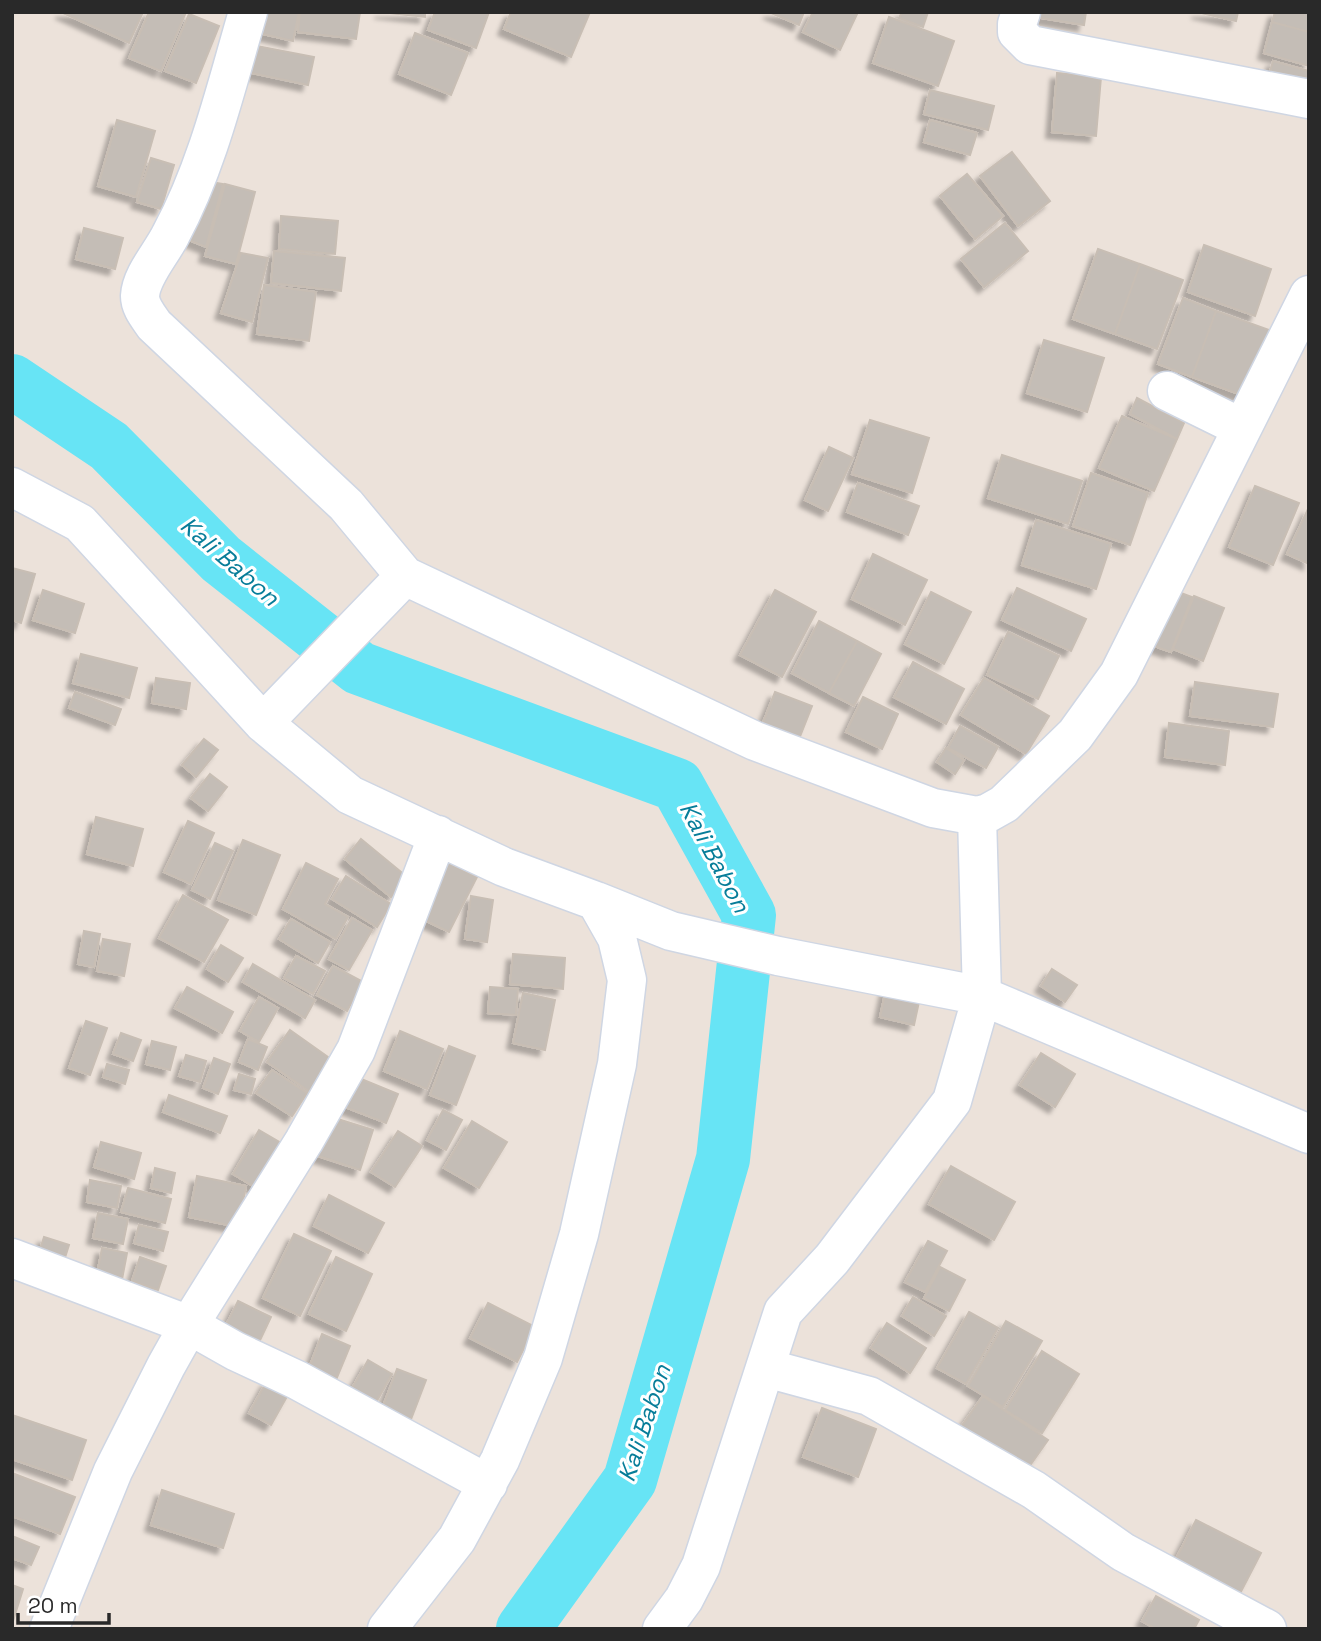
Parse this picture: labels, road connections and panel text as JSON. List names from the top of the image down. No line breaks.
{"water":["Kali Babon"],"scale_bar":"20 m"}
